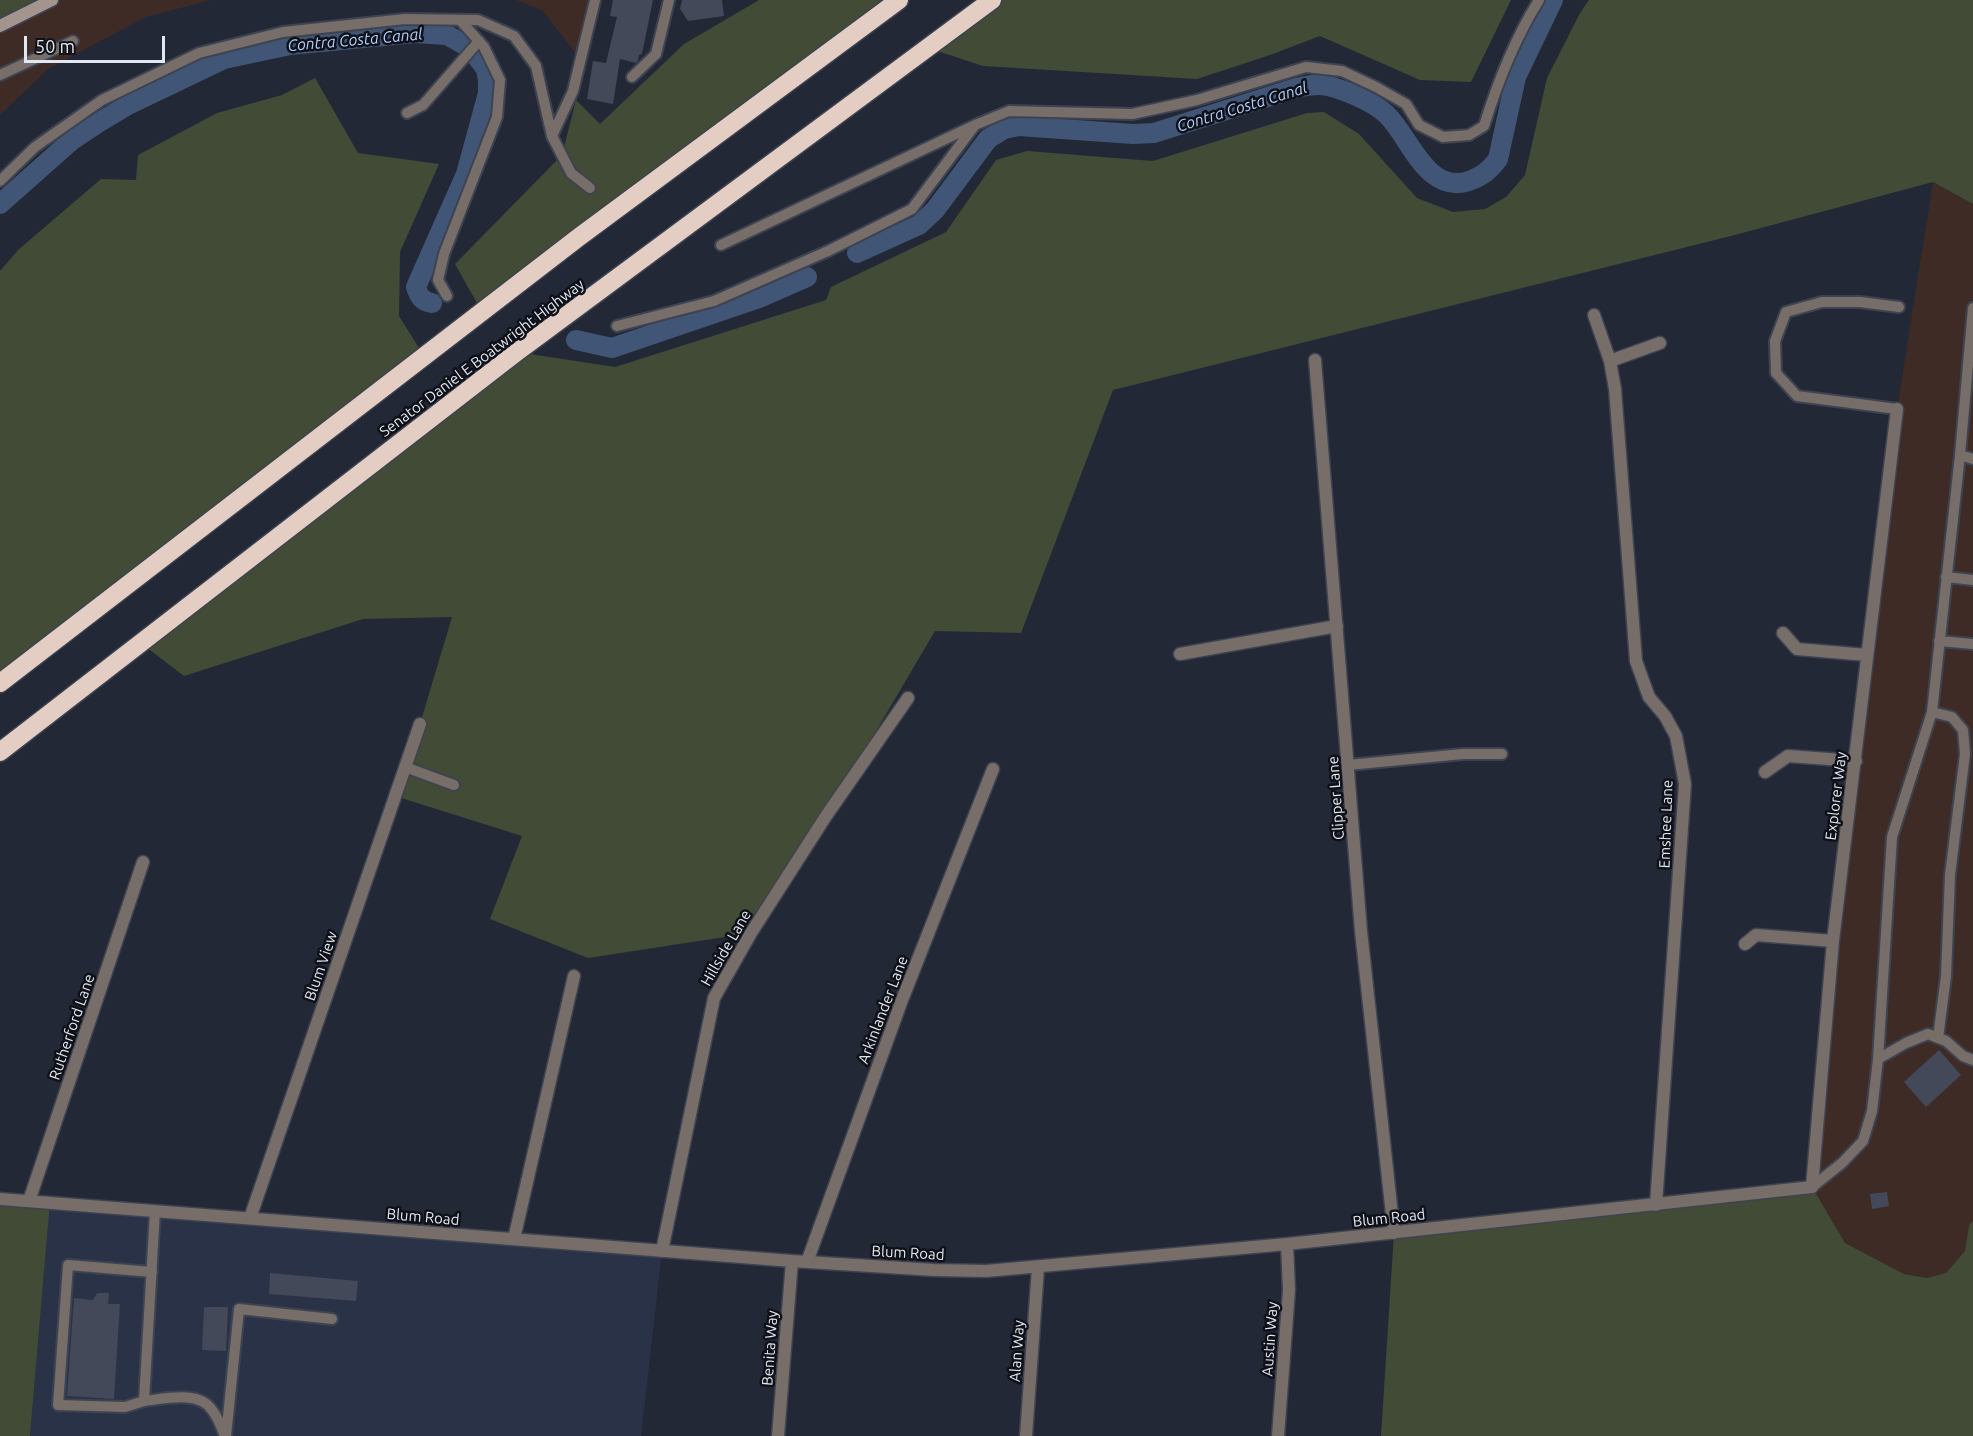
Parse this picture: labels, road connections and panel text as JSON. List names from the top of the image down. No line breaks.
{"streets":{"highway":["Senator Daniel E Boatwright Highway"],"street":["Explorer Way","Clipper Lane","Emshee Lane","Hillside Lane","Blum View","Arkinlander Lane","Rutherford Lane","Blum Road","Austin Way","Benita Way","Alan Way"]},"crossings":[["Explorer Way","Blum Road"],["Clipper Lane","Blum Road"],["Emshee Lane","Blum Road"],["Hillside Lane","Blum Road"],["Blum View","Blum Road"],["Arkinlander Lane","Blum Road"],["Rutherford Lane","Blum Road"],["Blum Road","Austin Way"],["Blum Road","Benita Way"],["Blum Road","Alan Way"]],"water":["Contra Costa Canal"],"scale_bar":"50 m"}
